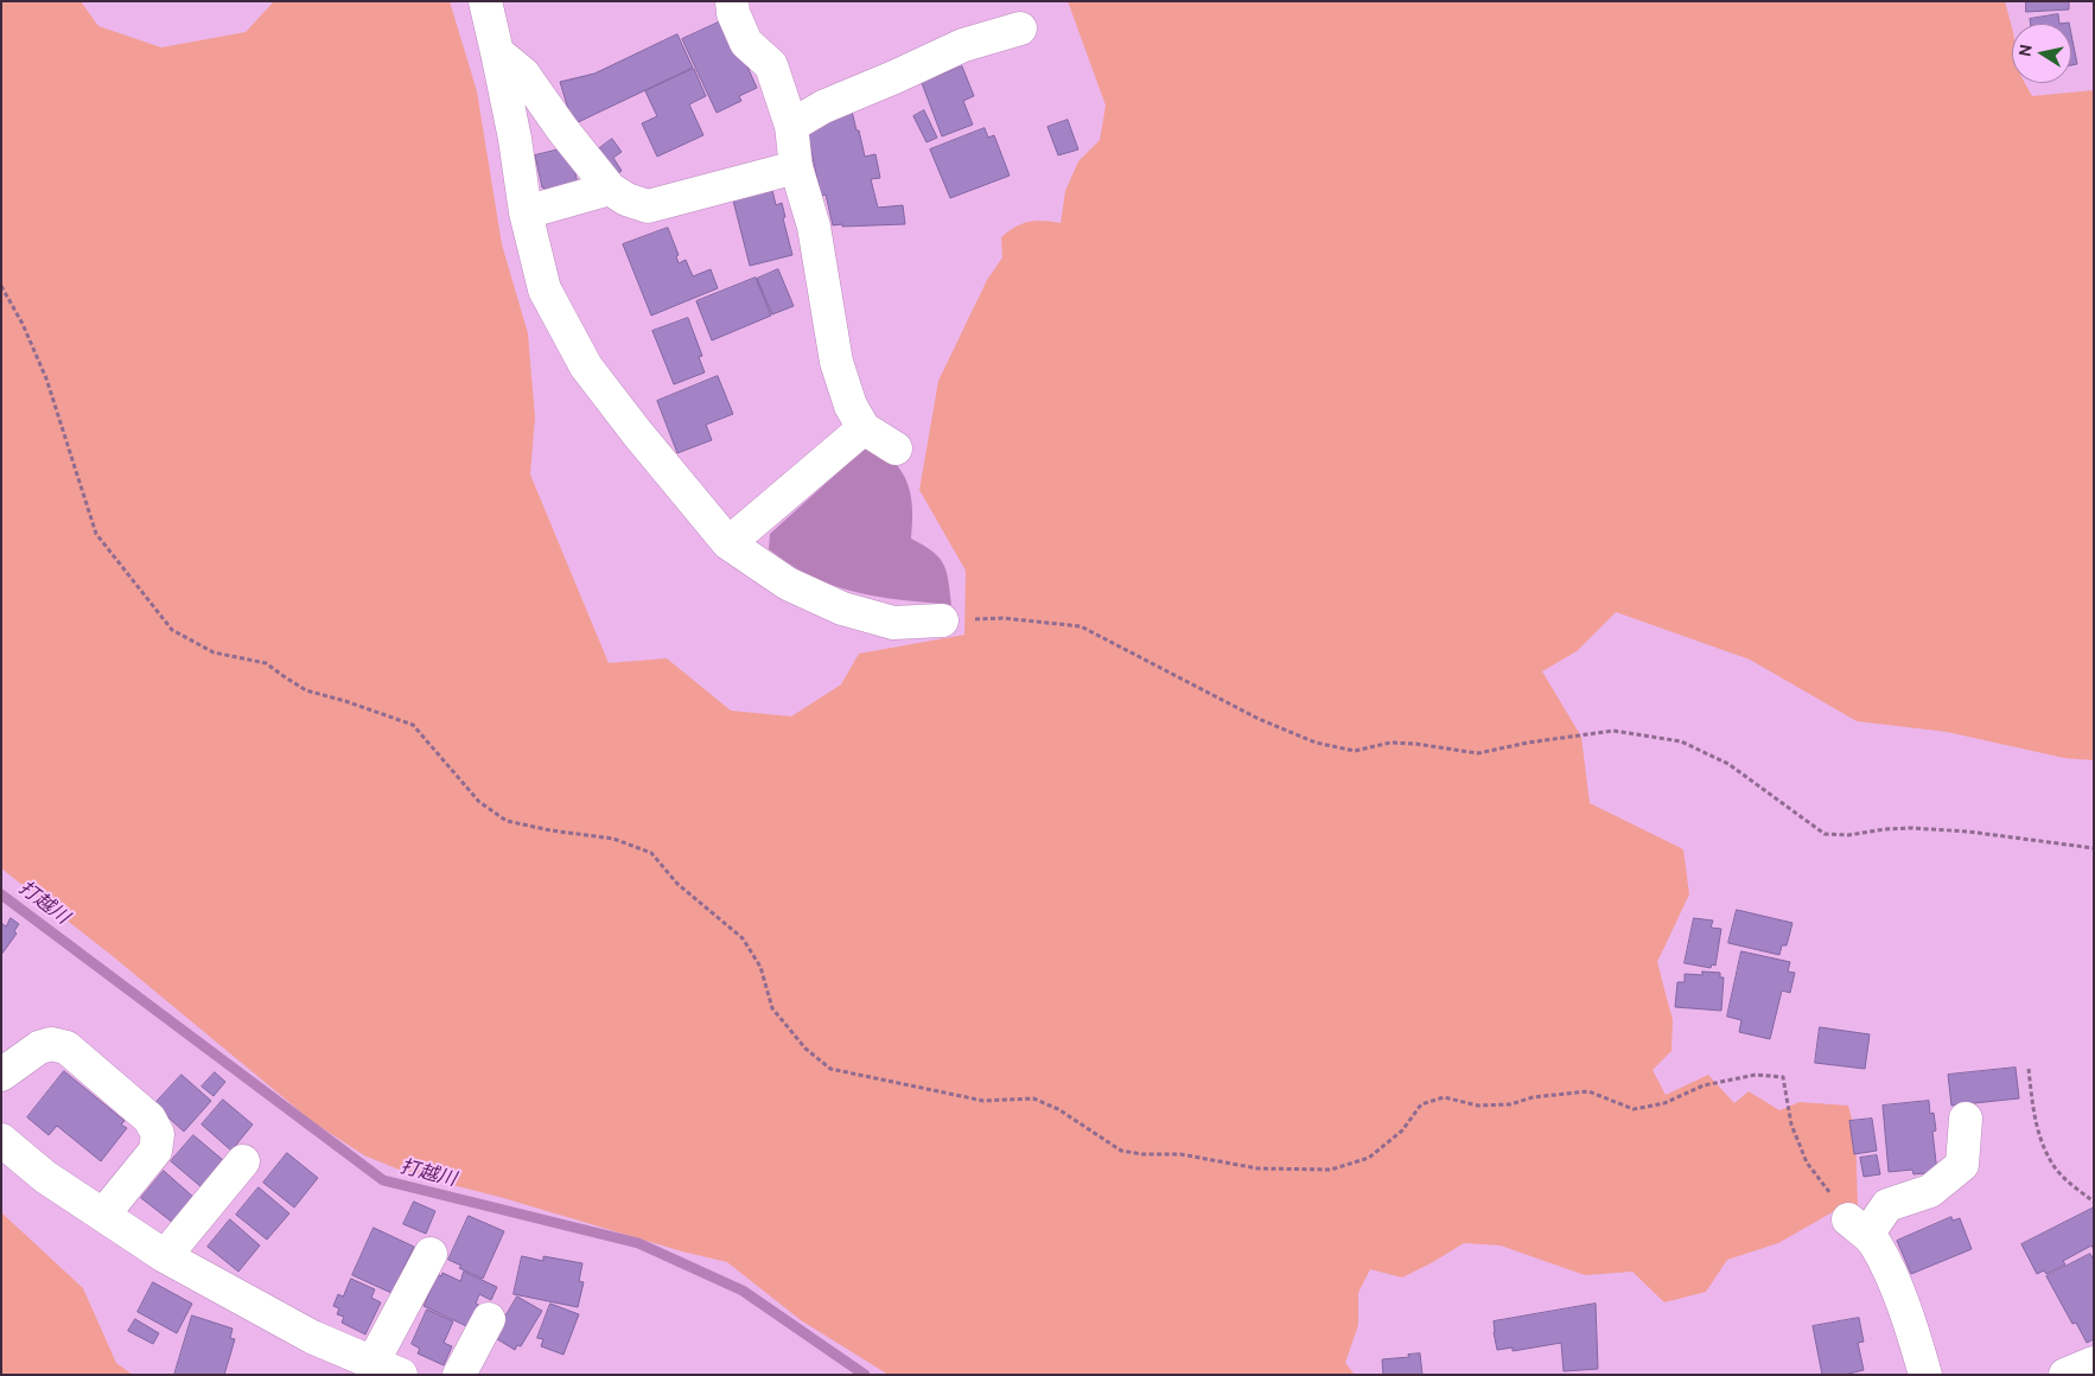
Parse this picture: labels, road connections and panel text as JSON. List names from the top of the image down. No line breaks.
{"water":["打越川"],"north":"left"}
